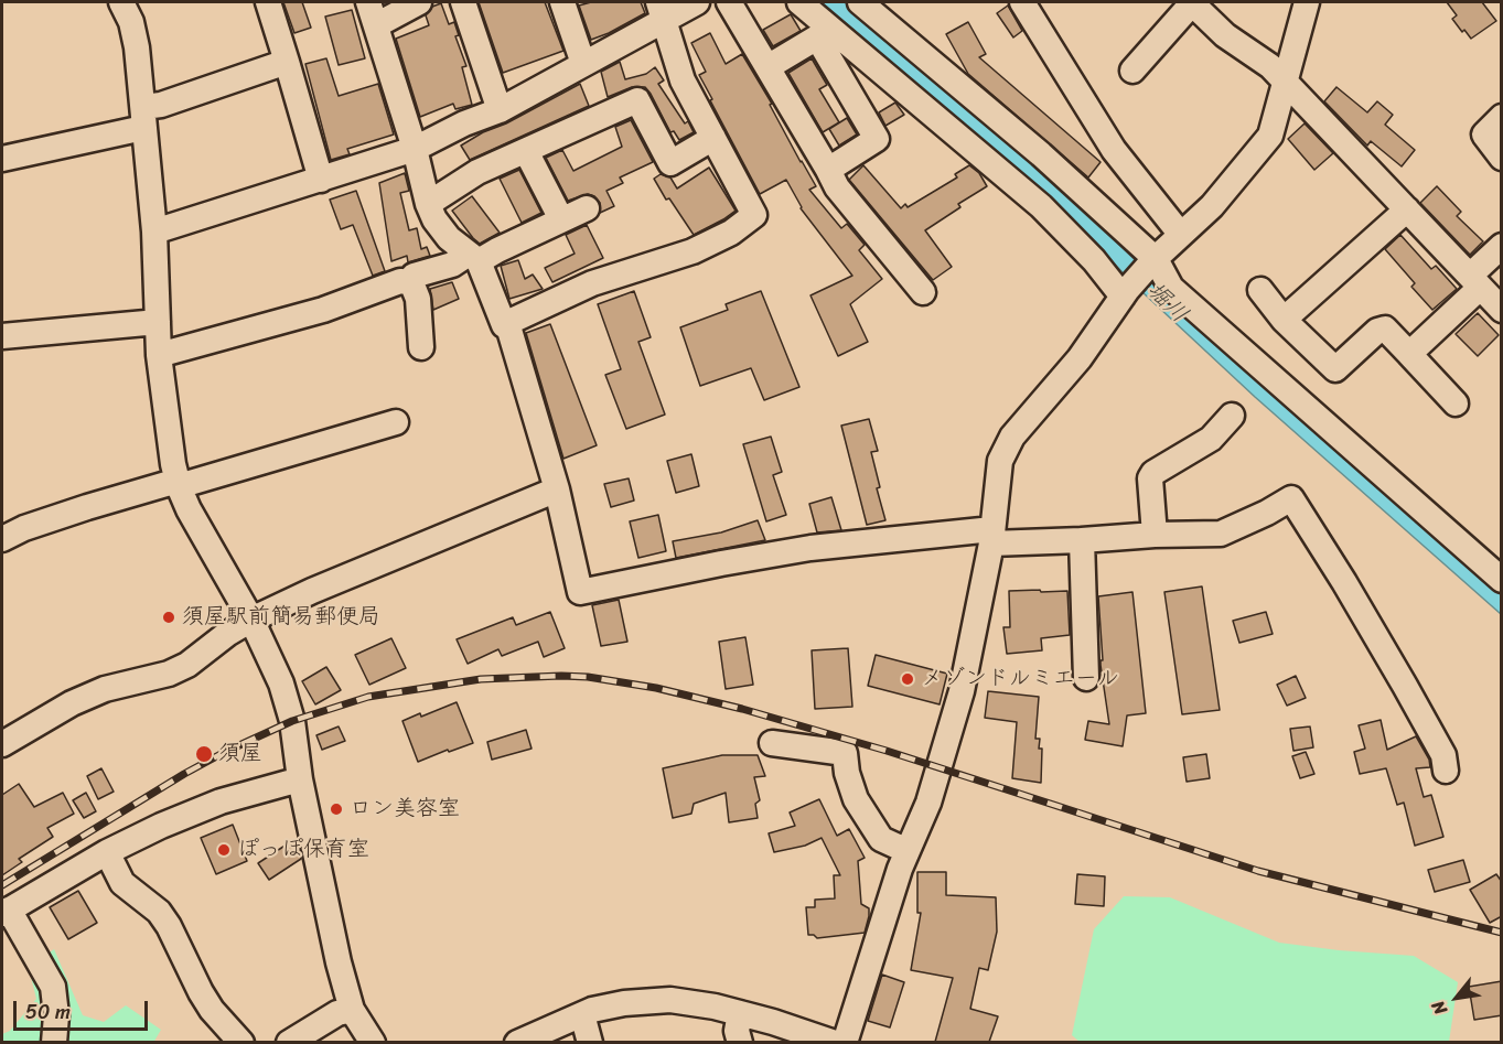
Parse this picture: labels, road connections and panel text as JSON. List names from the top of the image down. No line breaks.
{"water":["堀川"],"places":["須屋駅前簡易郵便局","メゾンドルミエール","須屋","ロン美容室","ぽっぽ保育室"],"scale_bar":"50 m","north":"bottom left"}
